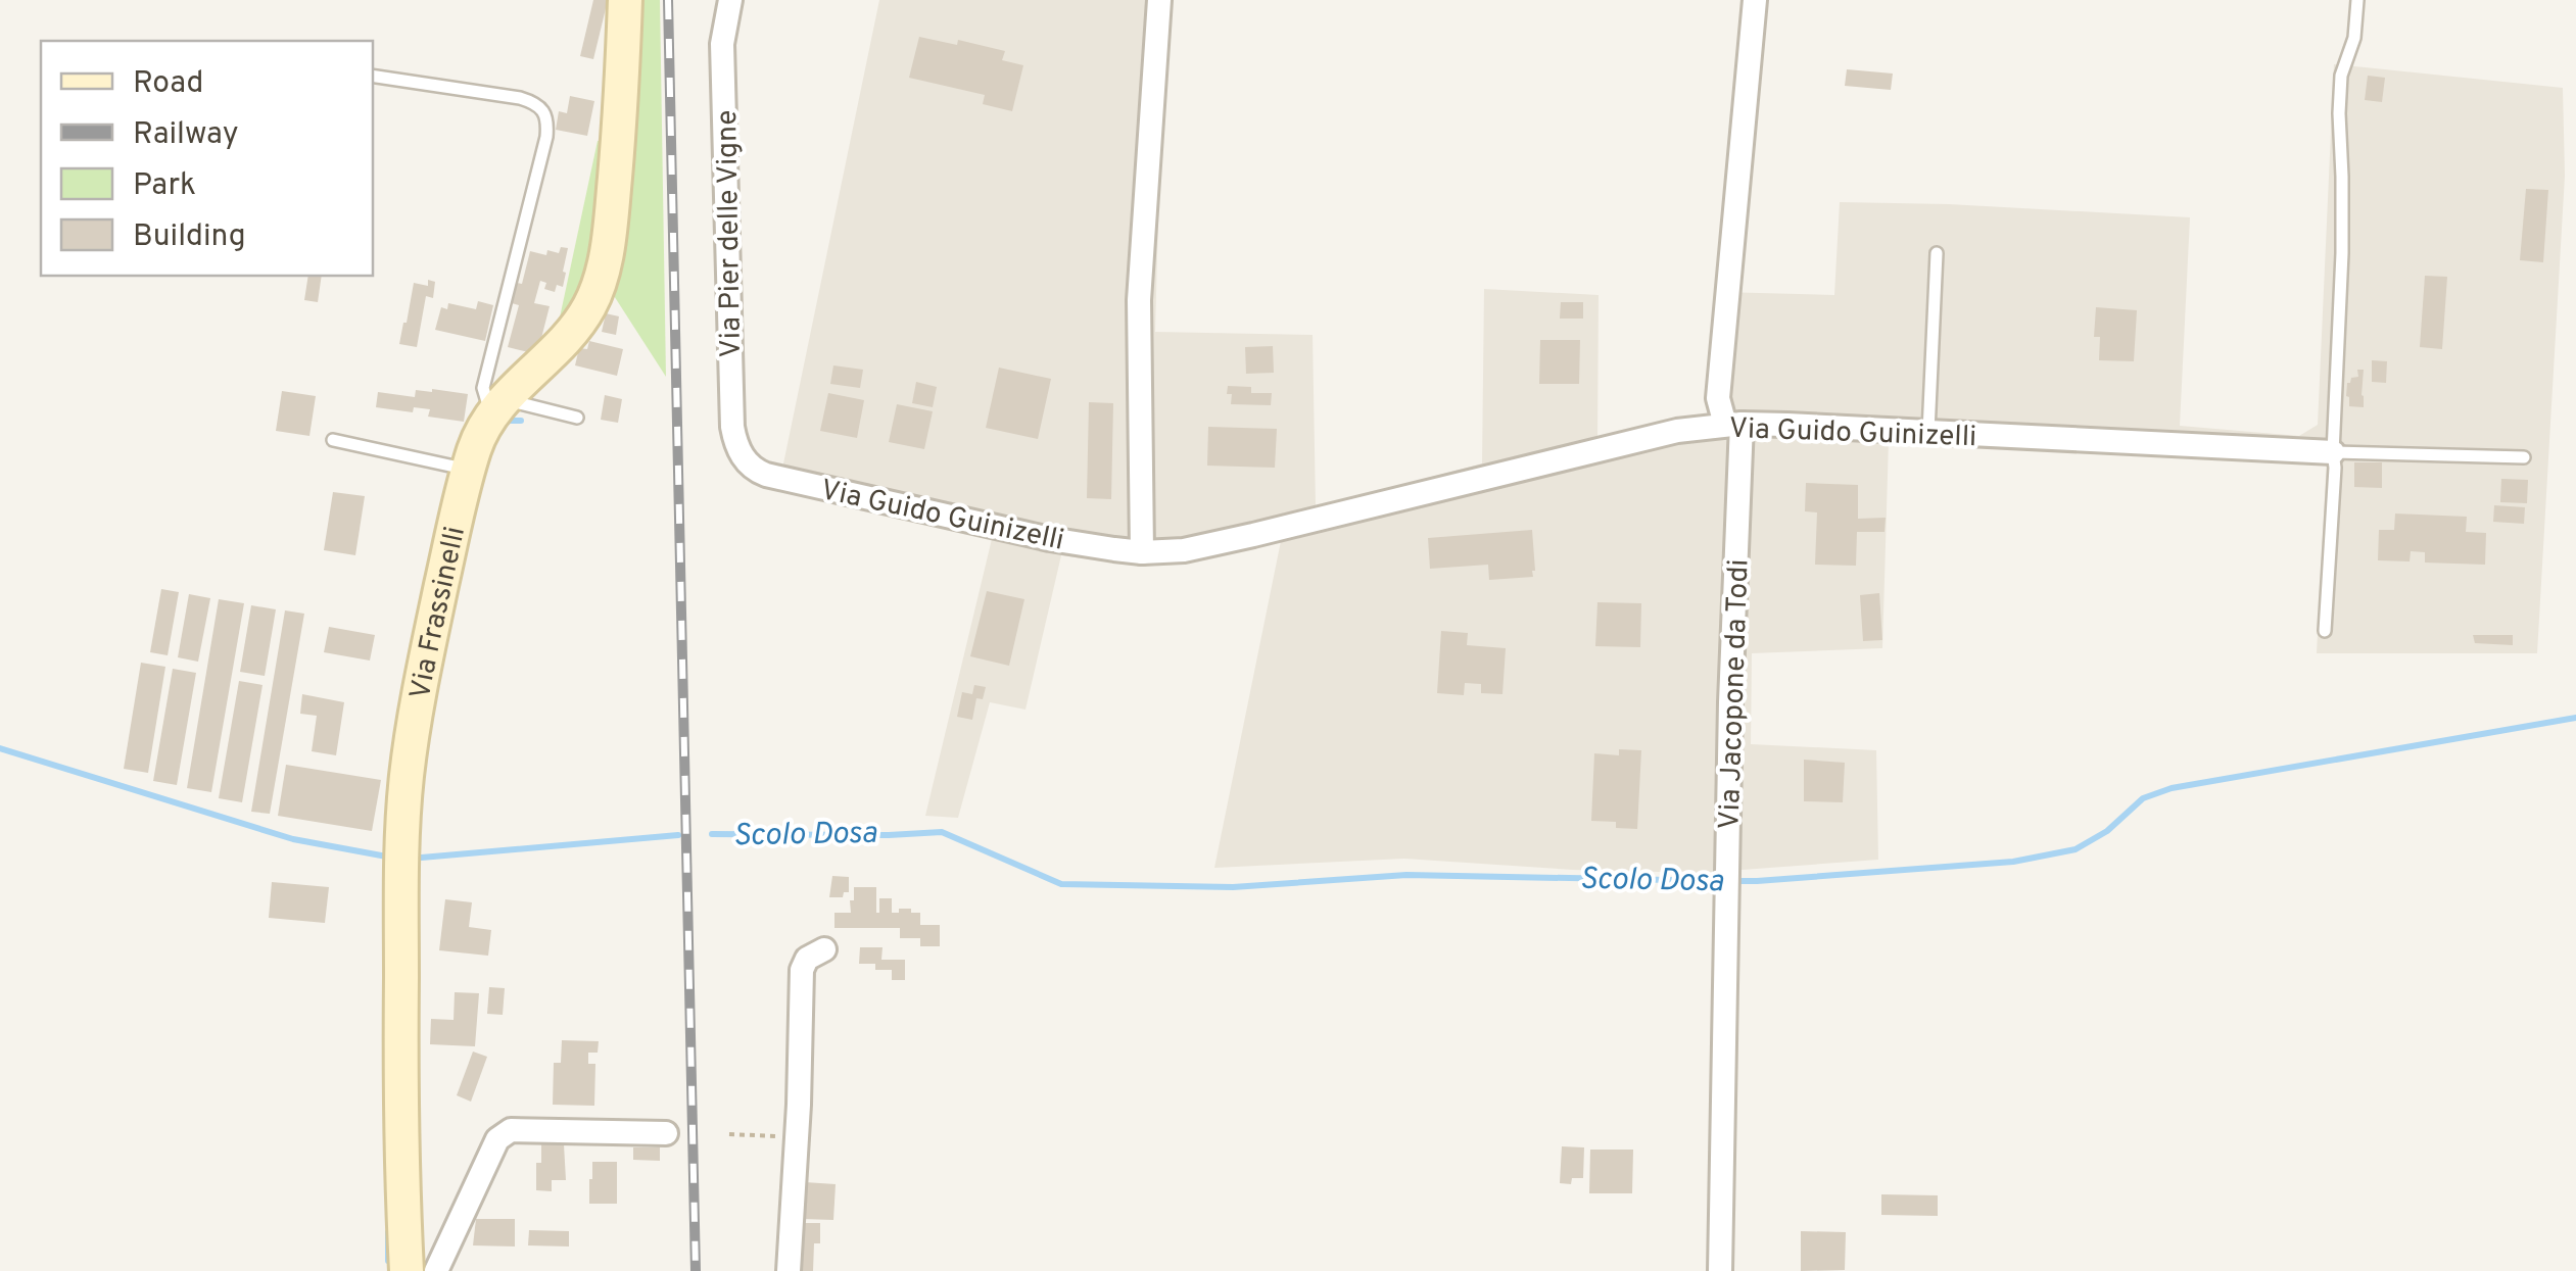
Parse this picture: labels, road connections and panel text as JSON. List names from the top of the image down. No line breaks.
{"streets":{"street":["Via Pier delle Vigne","Via Guido Guinizelli","Via Frassinelli","Via Jacopone da Todi"]},"crossings":[["Via Pier delle Vigne","Via Guido Guinizelli"],["Via Guido Guinizelli","Via Jacopone da Todi"]],"water":["Scolo Dosa"],"legend":["Road","Railway","Park","Building"]}
